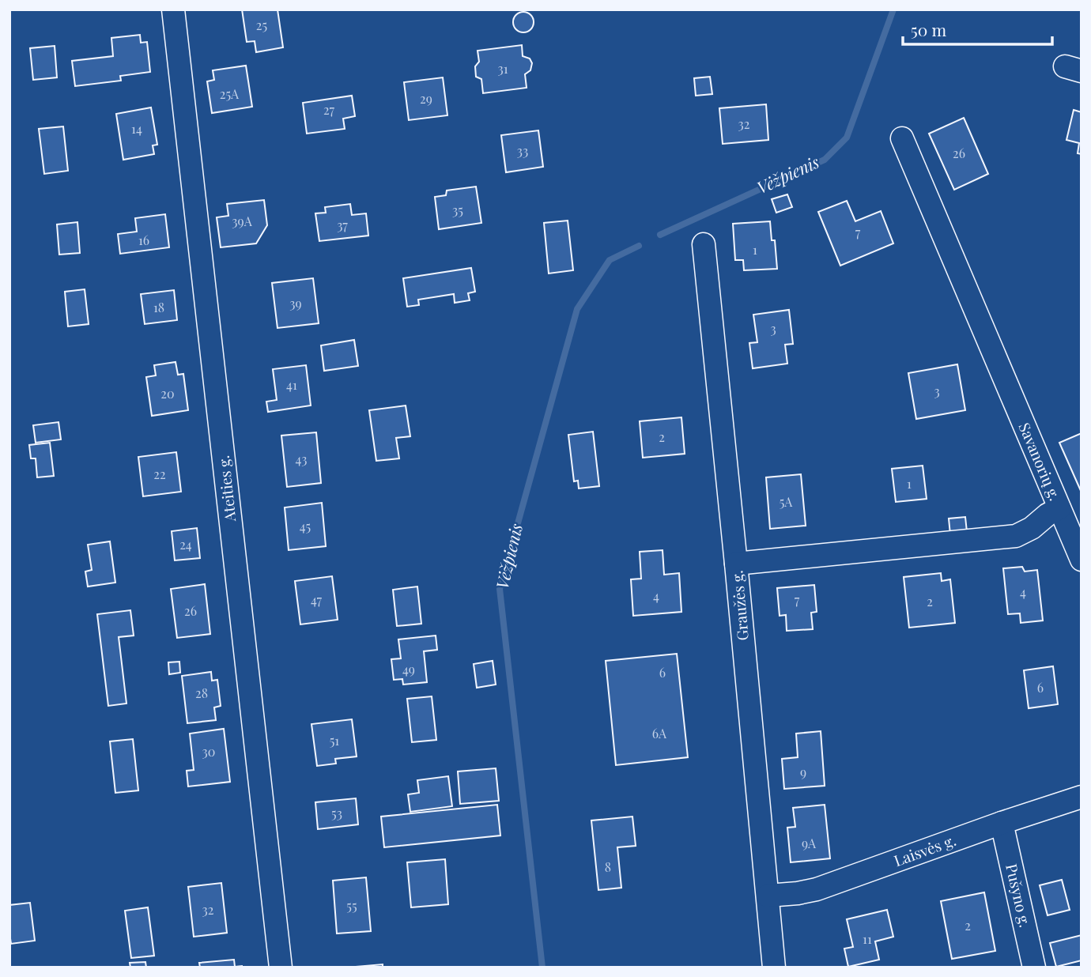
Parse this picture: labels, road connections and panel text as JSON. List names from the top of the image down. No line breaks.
{"streets":{"street":["Savanorių g.","Ateities g.","Graužės g.","Laisvės g.","Pušyno g."]},"crossings":[["Savanorių g.","Graužės g."],["Graužės g.","Laisvės g."],["Laisvės g.","Pušyno g."]],"water":["Vėžpienis"],"house_numbers":["25","31","25A","29","27","32","14","33","26","35","39A","37","7","16","1","39","18","3","41","3","20","2","43","22","1","5A","45","24","4","4","47","7","2","26","49","6","6","28","6A","51","30","9","53","9A","8","55","32","2","11"],"scale_bar":"50 m"}
